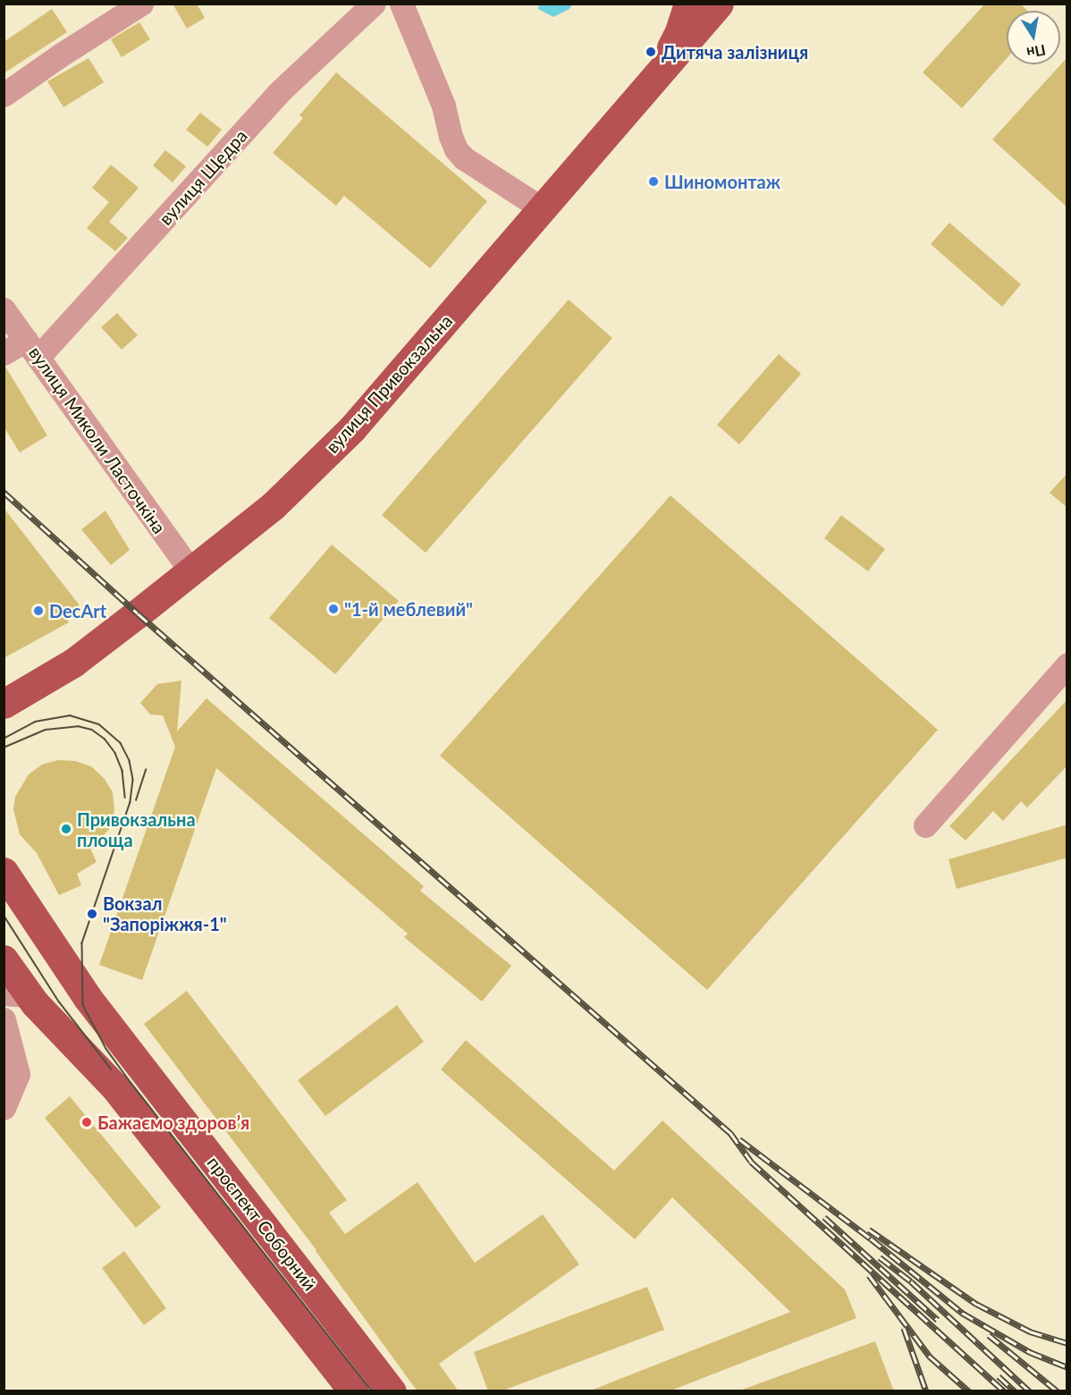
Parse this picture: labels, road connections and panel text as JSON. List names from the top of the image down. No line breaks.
{"streets":{"main road":["вулиця Привокзальна","проспект Соборний"],"street":["вулиця Щедра","вулиця Миколи Ласточкіна"]},"crossings":[["вулиця Щедра","вулиця Миколи Ласточкіна"],["вулиця Привокзальна","вулиця Миколи Ласточкіна"]],"places":["Дитяча залізниця","Шиномонтаж","\"1-й меблевий\"","DecArt","Привокзальна площа","Вокзал \"Запоріжжя-1\"","Бажаємо здоровʼя"],"north":"bottom"}
